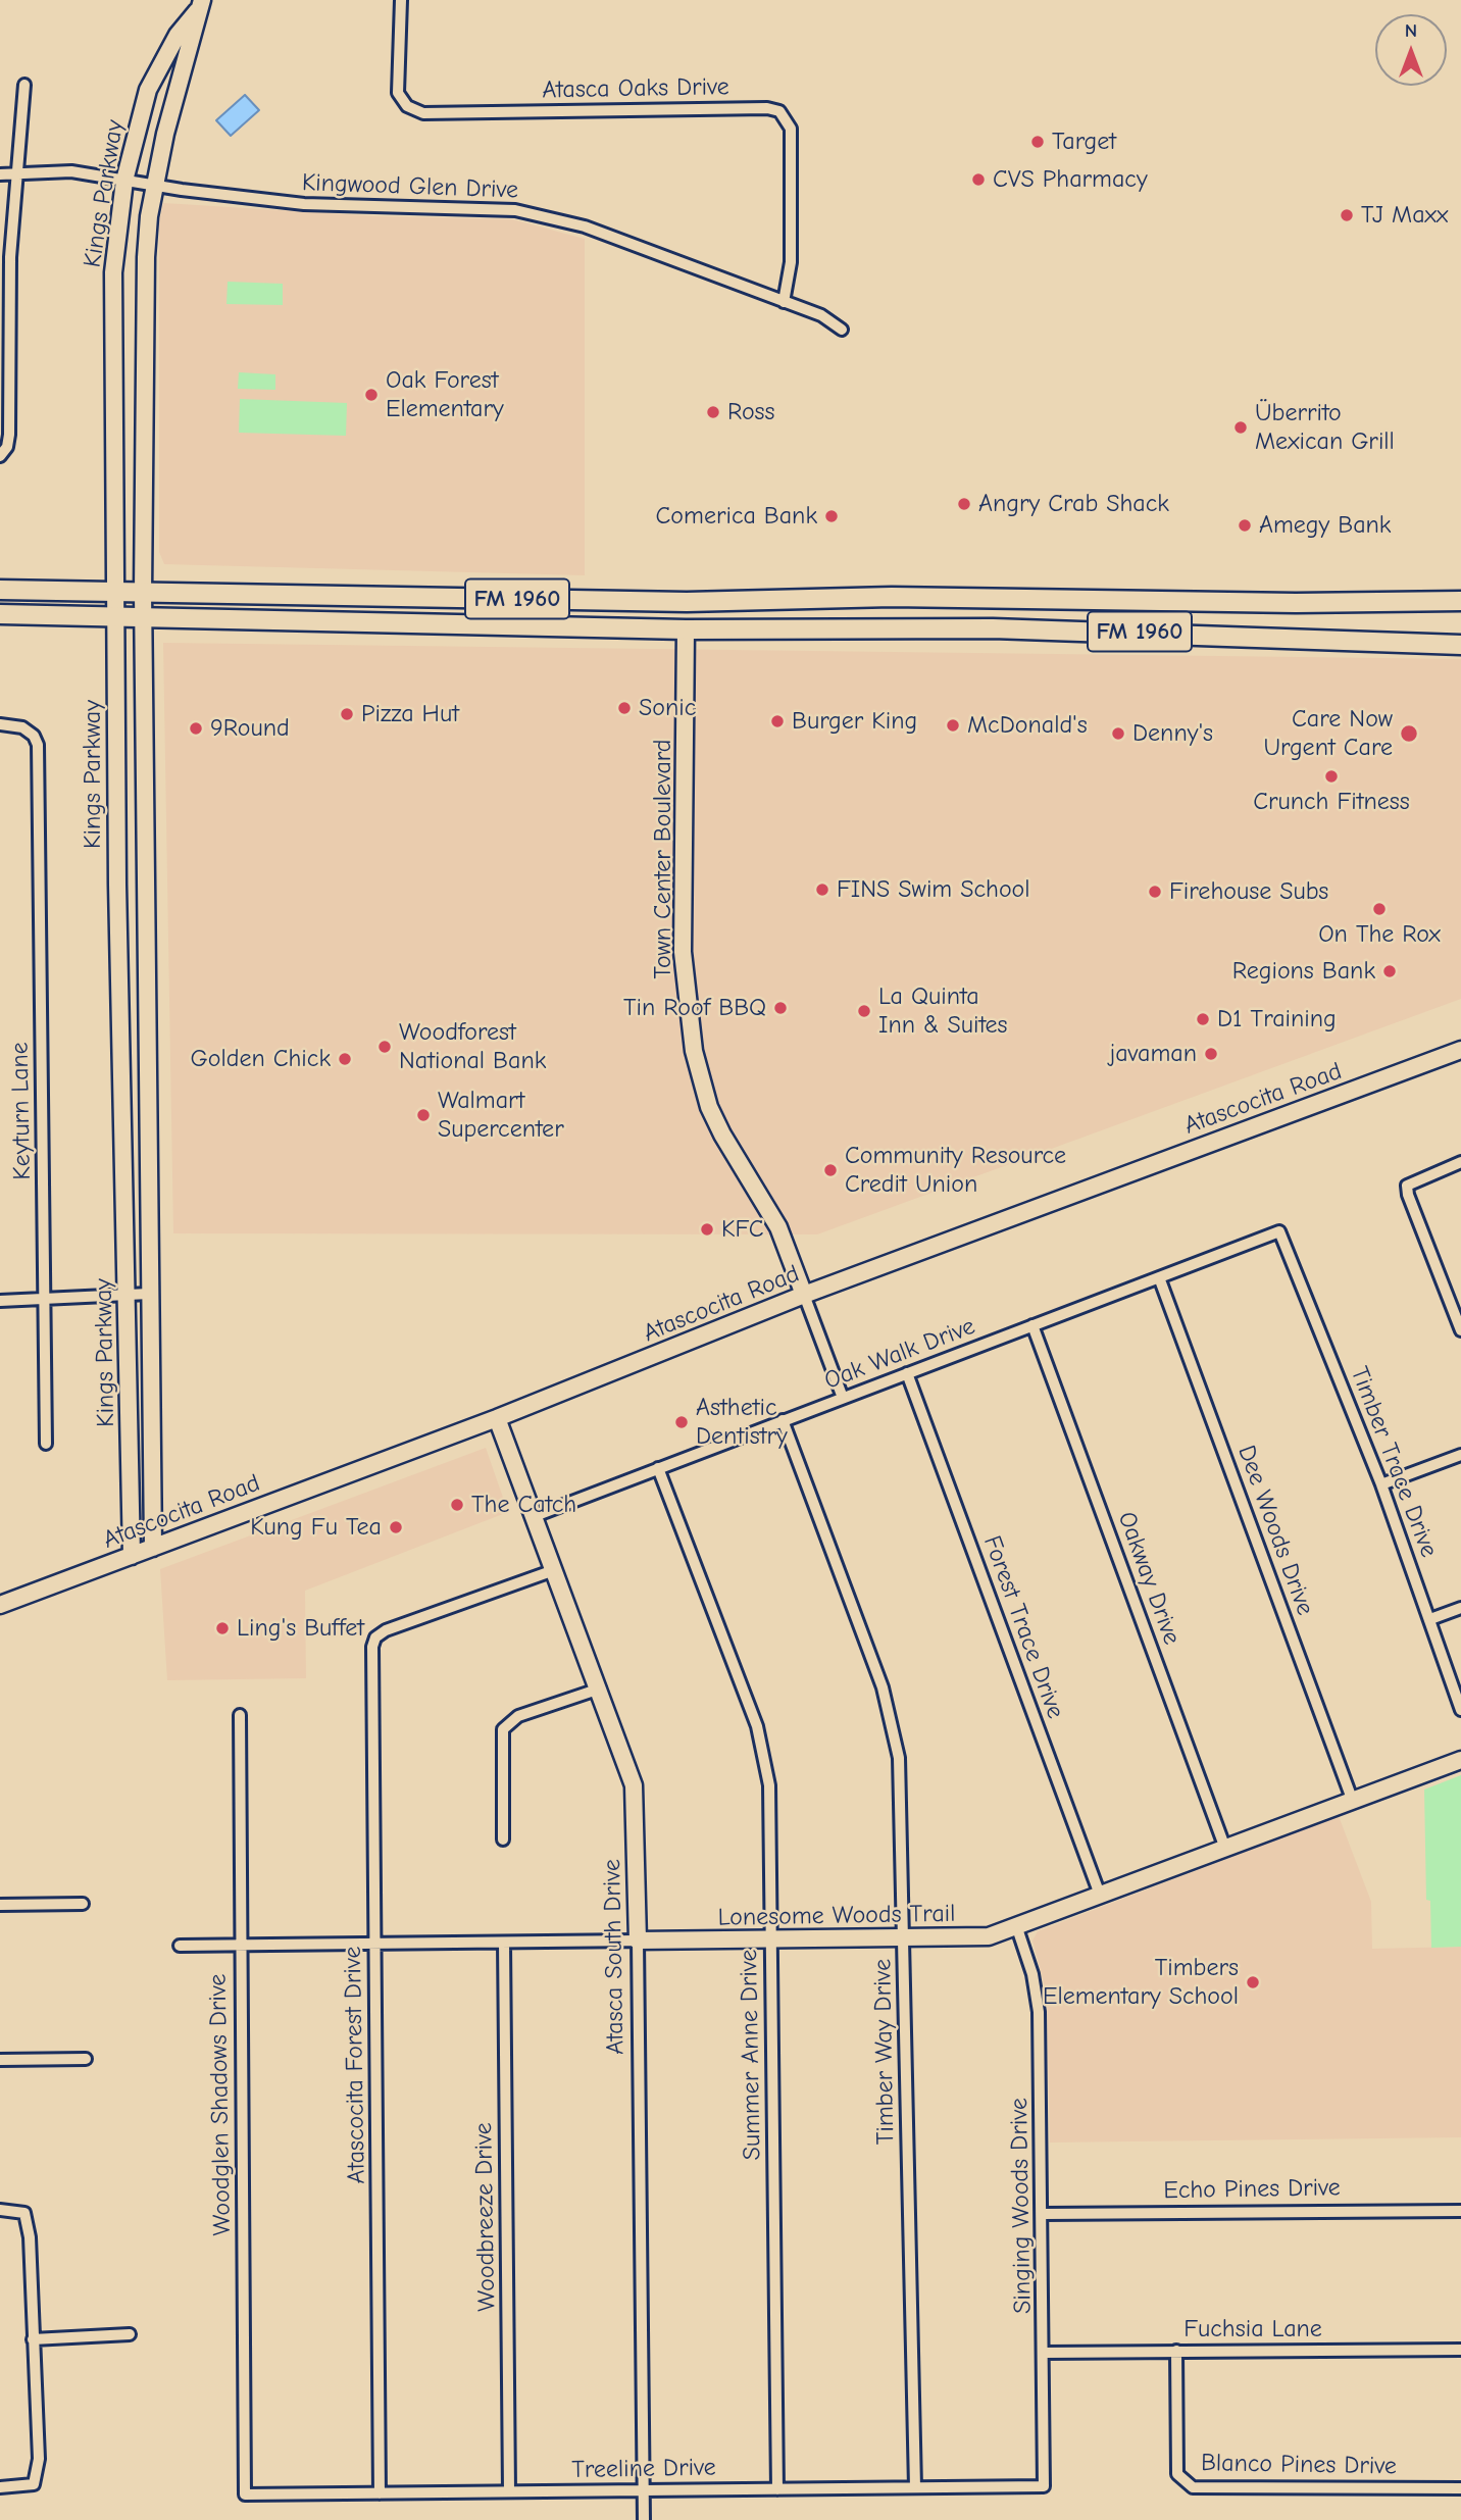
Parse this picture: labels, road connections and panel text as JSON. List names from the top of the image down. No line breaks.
{"streets":{"main road":["FM 1960"],"street":["Atasca Oaks Drive","Kingwood Glen Drive","Kings Parkway","Town Center Boulevard","Atascocita Road","Keyturn Lane","Oak Walk Drive","Timber Trace Drive","Dee Woods Drive","Oakway Drive","Forest Trace Drive","Lonesome Woods Trail","Atasca South Drive","Timber Way Drive","Summer Anne Drive","Atascocita Forest Drive","Woodglen Shadows Drive","Echo Pines Drive","Singing Woods Drive","Woodbreeze Drive","Fuchsia Lane","Blanco Pines Drive","Treeline Drive"]},"crossings":[["Atasca Oaks Drive","Kingwood Glen Drive"],["Kingwood Glen Drive","Kings Parkway"],["Kings Parkway","FM 1960"],["Kings Parkway","Atascocita Road"],["FM 1960","Town Center Boulevard"],["Town Center Boulevard","Atascocita Road"],["Town Center Boulevard","Oak Walk Drive"],["Atascocita Road","Atasca South Drive"],["Oak Walk Drive","Timber Trace Drive"],["Oak Walk Drive","Dee Woods Drive"],["Oak Walk Drive","Oakway Drive"],["Oak Walk Drive","Forest Trace Drive"],["Oak Walk Drive","Atasca South Drive"],["Oak Walk Drive","Timber Way Drive"],["Oak Walk Drive","Summer Anne Drive"],["Dee Woods Drive","Lonesome Woods Trail"],["Oakway Drive","Lonesome Woods Trail"],["Forest Trace Drive","Lonesome Woods Trail"],["Lonesome Woods Trail","Atasca South Drive"],["Lonesome Woods Trail","Timber Way Drive"],["Lonesome Woods Trail","Summer Anne Drive"],["Lonesome Woods Trail","Atascocita Forest Drive"],["Lonesome Woods Trail","Woodglen Shadows Drive"],["Lonesome Woods Trail","Singing Woods Drive"],["Lonesome Woods Trail","Woodbreeze Drive"],["Atasca South Drive","Atascocita Forest Drive"],["Atasca South Drive","Treeline Drive"],["Timber Way Drive","Treeline Drive"],["Summer Anne Drive","Treeline Drive"],["Atascocita Forest Drive","Treeline Drive"],["Woodglen Shadows Drive","Treeline Drive"],["Echo Pines Drive","Singing Woods Drive"],["Singing Woods Drive","Fuchsia Lane"],["Singing Woods Drive","Treeline Drive"],["Woodbreeze Drive","Treeline Drive"],["Fuchsia Lane","Blanco Pines Drive"]],"places":["Target","CVS Pharmacy","TJ Maxx","Oak Forest Elementary","Ross","Überrito Mexican Grill","Angry Crab Shack","Comerica Bank","Amegy Bank","Sonic","Pizza Hut","Burger King","McDonald's","9Round","Denny's","Care Now Urgent Care","Crunch Fitness","FINS Swim School","Firehouse Subs","On The Rox","Regions Bank","Tin Roof BBQ","La Quinta Inn & Suites","D1 Training","Woodforest National Bank","javaman","Golden Chick","Walmart Supercenter","Community Resource Credit Union","KFC","Asthetic Dentistry","The Catch","Kung Fu Tea","Ling's Buffet","Timbers Elementary School"],"north":"top"}
